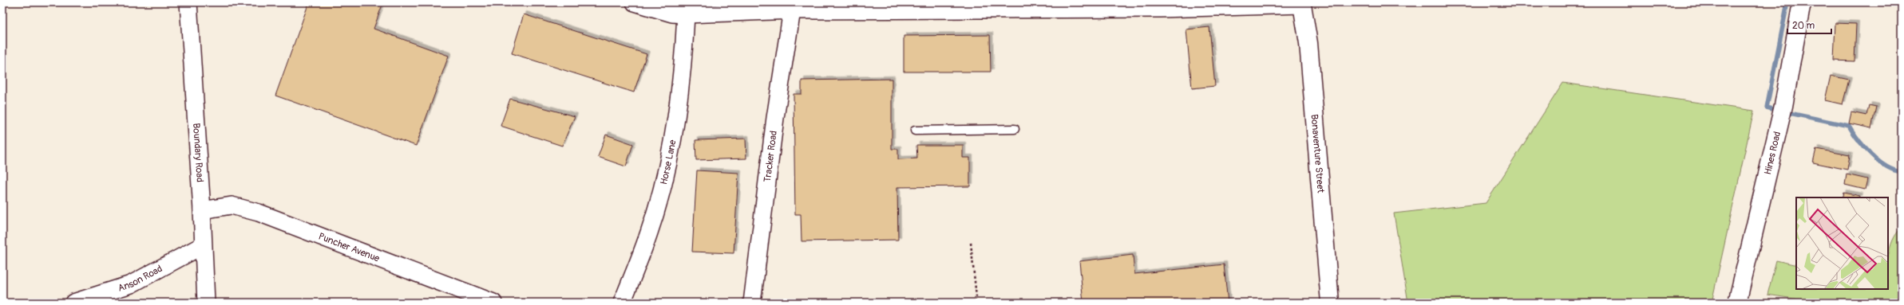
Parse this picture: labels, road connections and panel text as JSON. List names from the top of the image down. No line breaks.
{"streets":{"street":["Boundary Road","Bonaventure Street","Hines Road","Tracker Road","Horse Lane","Puncher Avenue","Anson Road"]},"crossings":[["Boundary Road","Puncher Avenue"],["Boundary Road","Anson Road"]],"scale_bar":"20 m"}
